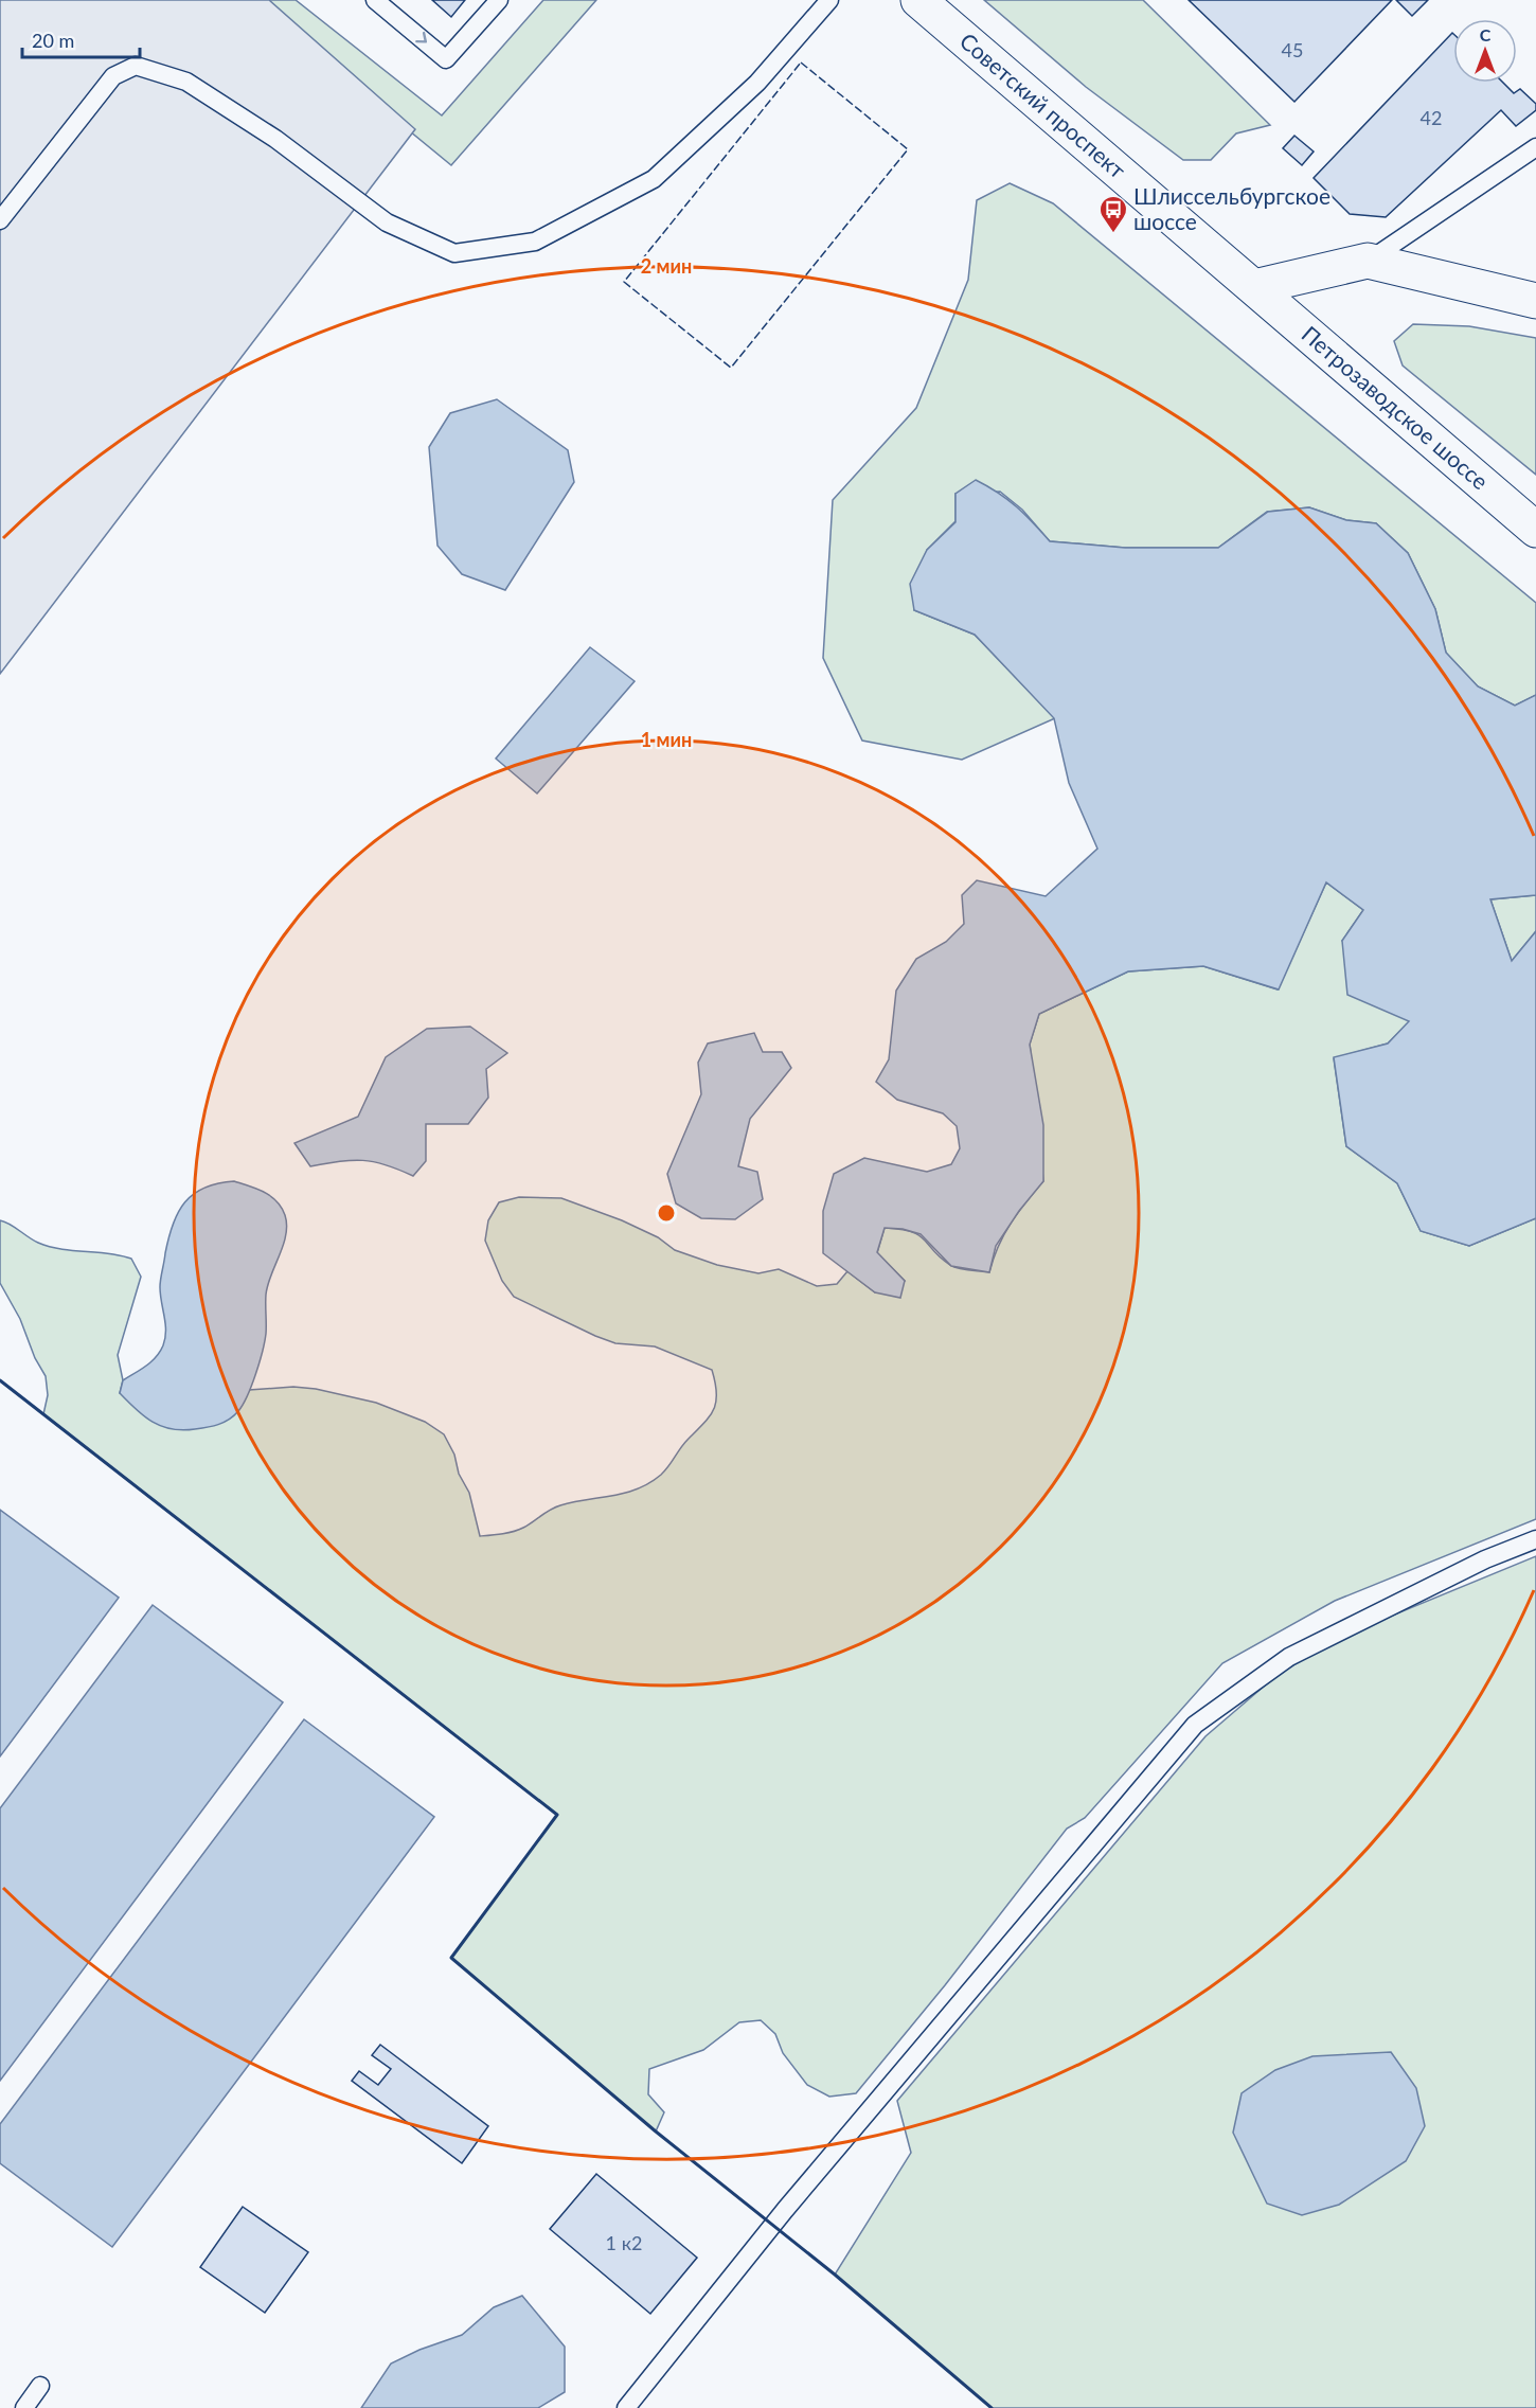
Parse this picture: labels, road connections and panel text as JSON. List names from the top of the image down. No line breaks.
{"streets":{"main road":["Советский проспект","Петрозаводское шоссе"]},"crossings":[["Советский проспект","Петрозаводское шоссе"]],"places":{"bus stop":["Шлиссельбургское шоссе"]},"house_numbers":["45","42","1 к2"],"scale_bar":"20 m","north":"top","rings":["2 мин","1 мин"]}
